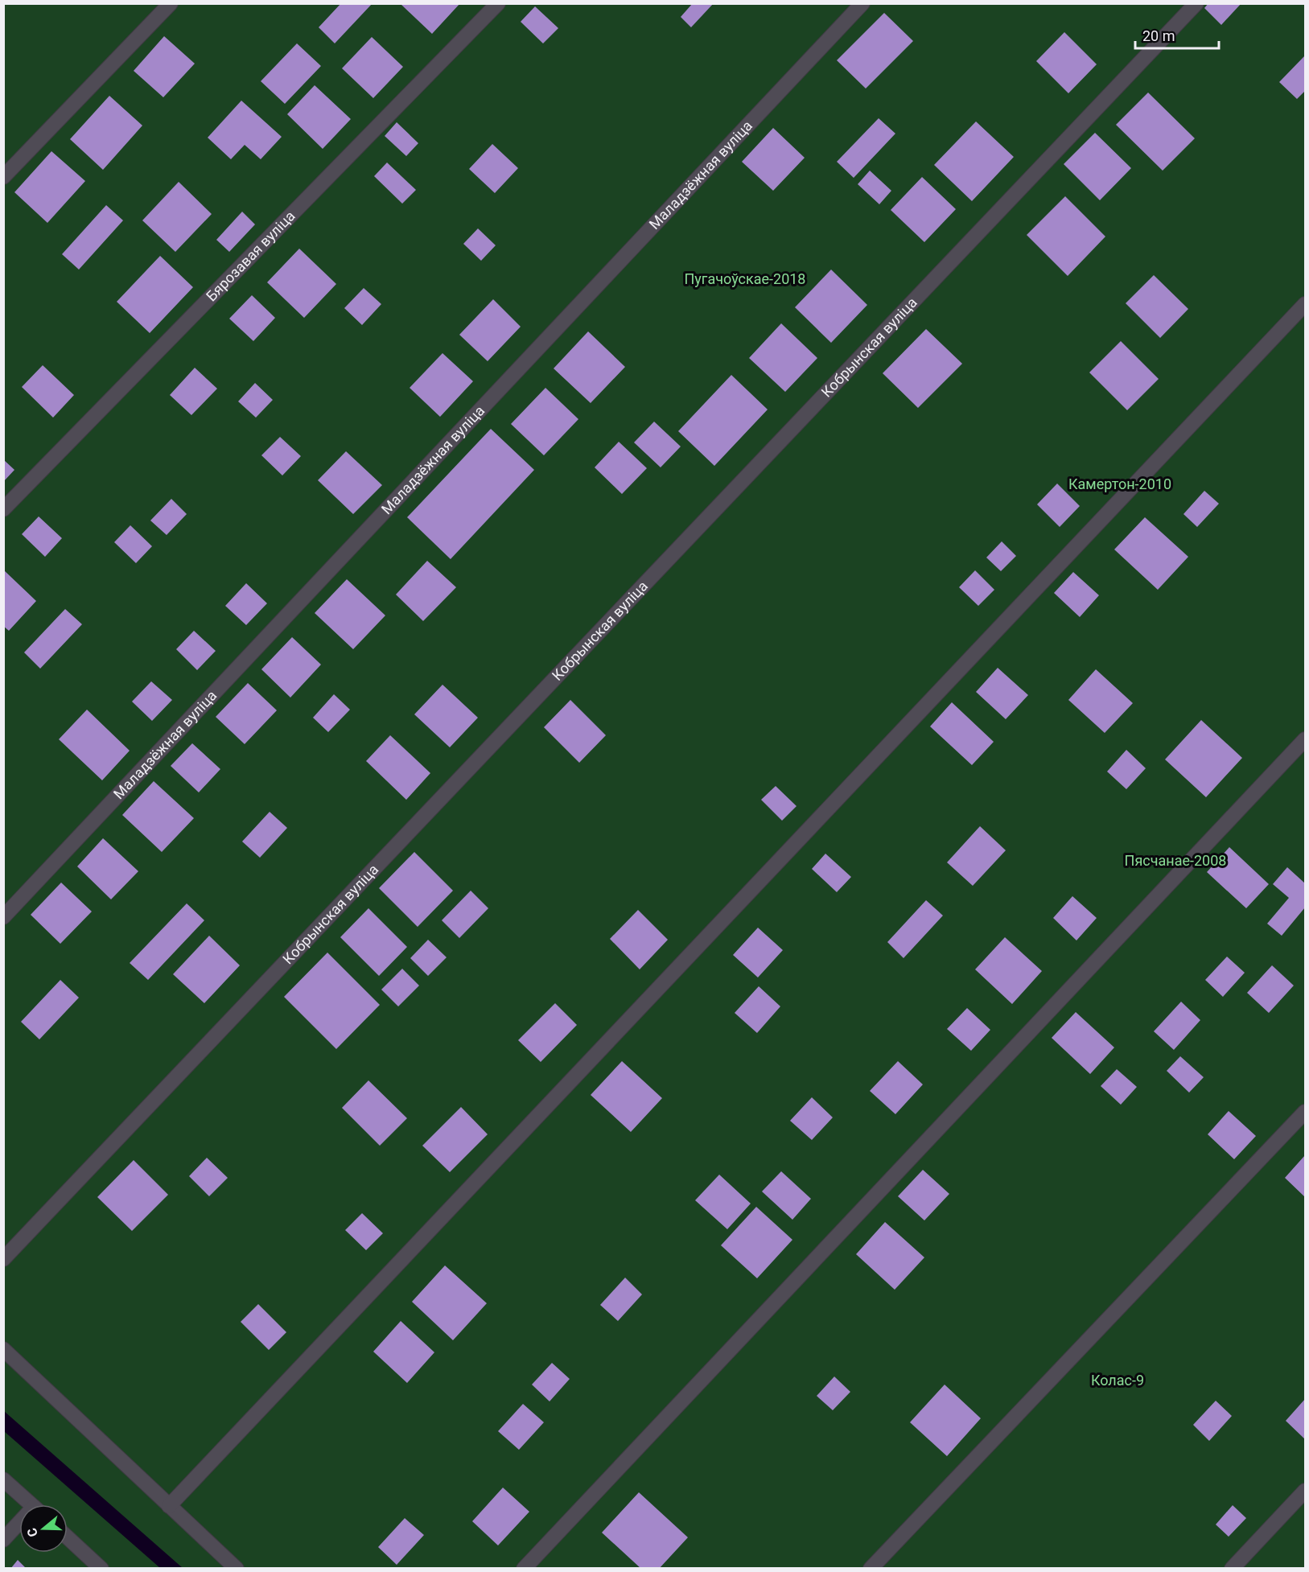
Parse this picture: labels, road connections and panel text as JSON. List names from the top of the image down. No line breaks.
{"streets":{"lane":["Маладзёжная вуліца","Бярозавая вуліца","Кобрынская вуліца"]},"parks":["Пугачоўскае-2018","Камертон-2010","Пясчанае-2008","Колас-9"],"scale_bar":"20 m","north":"left"}
